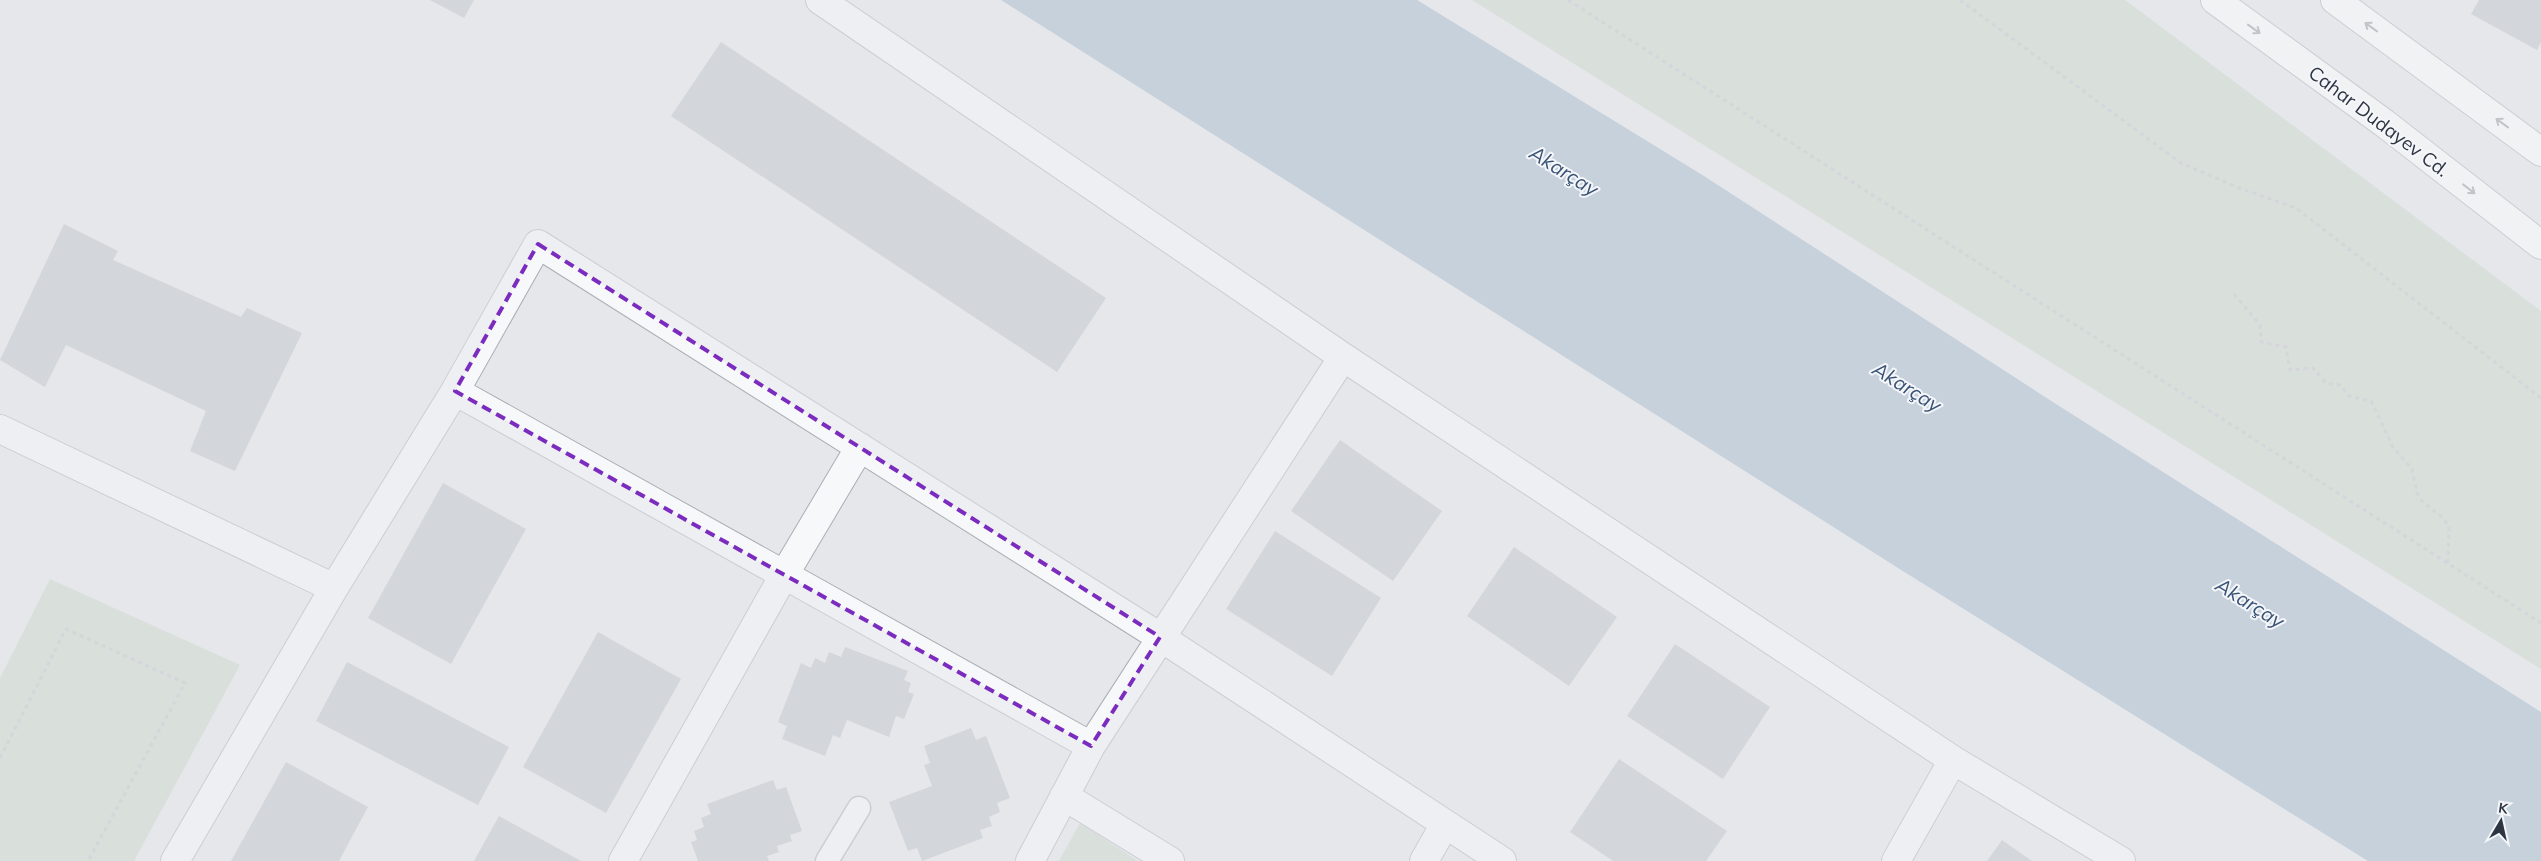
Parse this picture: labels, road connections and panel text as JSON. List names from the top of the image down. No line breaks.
{"streets":{"main road":["Cahar Dudayev Cd."]},"water":["Akarçay"],"north":"top"}
